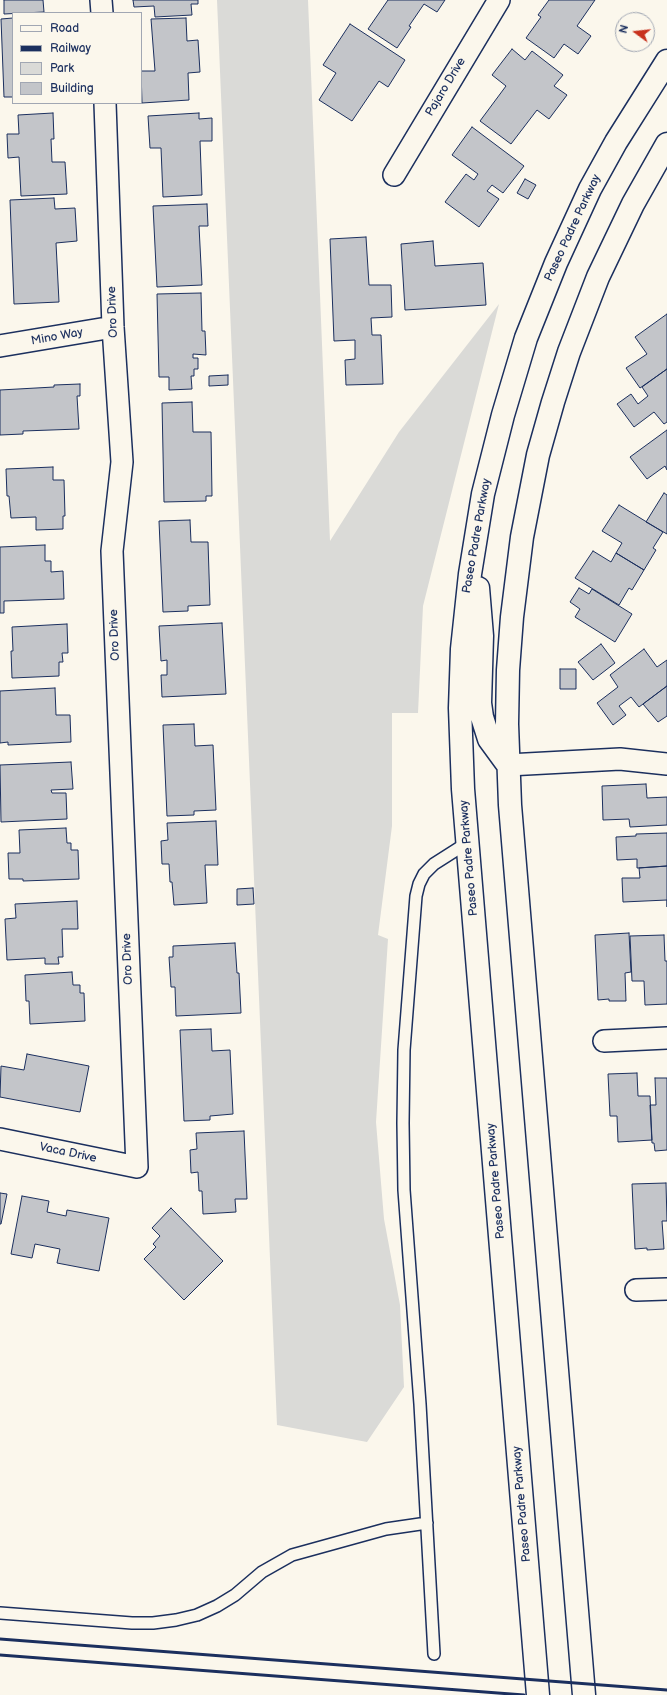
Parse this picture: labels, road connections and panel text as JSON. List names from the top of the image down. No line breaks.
{"streets":{"main road":["Paseo Padre Parkway"],"street":["Pajaro Drive","Oro Drive","Mino Way","Vaca Drive"]},"crossings":[["Oro Drive","Mino Way"],["Oro Drive","Vaca Drive"]],"legend":["Road","Railway","Park","Building"],"north":"left"}
